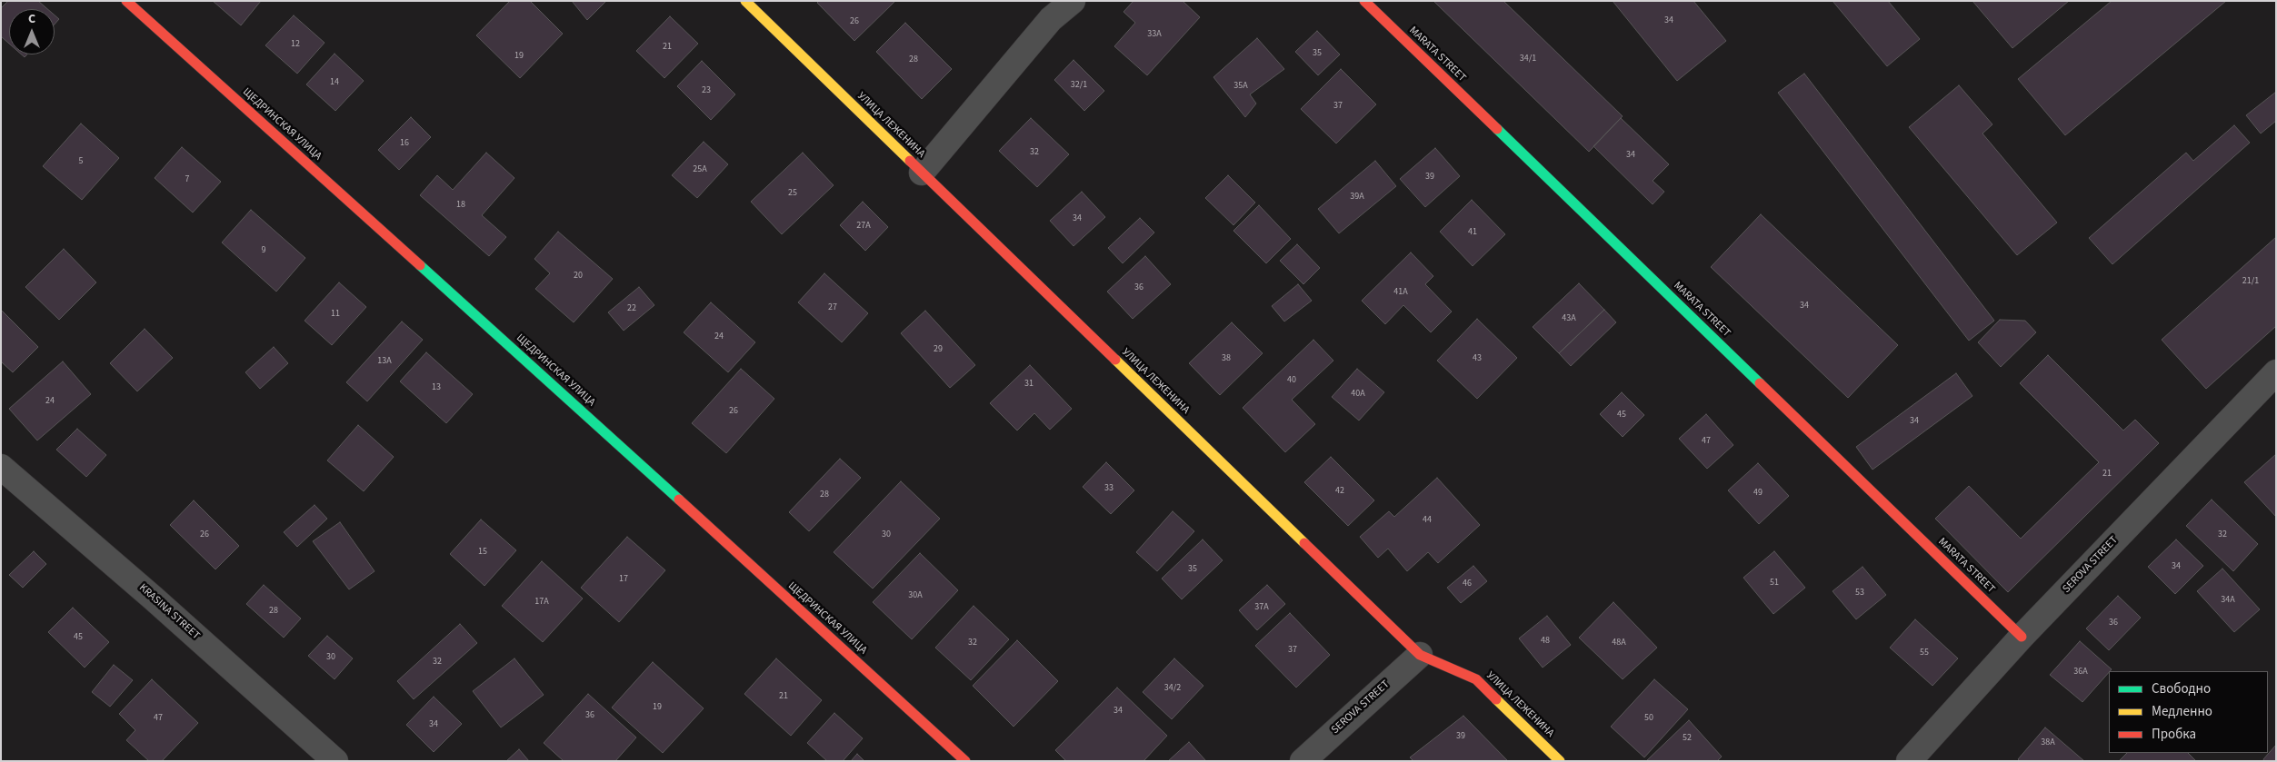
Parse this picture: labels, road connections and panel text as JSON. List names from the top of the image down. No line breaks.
{"streets":{"street":["MARATA STREET","ЩЕДРИНСКАЯ УЛИЦА","УЛИЦА ЛЕЖЕНИНА","SEROVA STREET","KRASINA STREET"]},"crossings":[["MARATA STREET","SEROVA STREET"],["УЛИЦА ЛЕЖЕНИНА","SEROVA STREET"]],"house_numbers":["34","26","33А","12","21","35","19","34/1","28","14","32/1","35А","23","37","16","32","34","5","25А","39","7","25","39А","18","34","27А","41","9","20","21/1","36","41А","34","27","22","11","43А","24","29","38","43","13А","40","31","13","40А","24","26","45","34","47","21","33","42","49","28","44","26","30","32","15","34","35","17","51","46","53","30А","34А","17А","37А","28","36","45","48","32","48А","37","55","30","32","36А","34/2","21","19","34","36","47","50","34","39","52","38А"],"legend":["Свободно","Медленно","Пробка"],"north":"top"}
